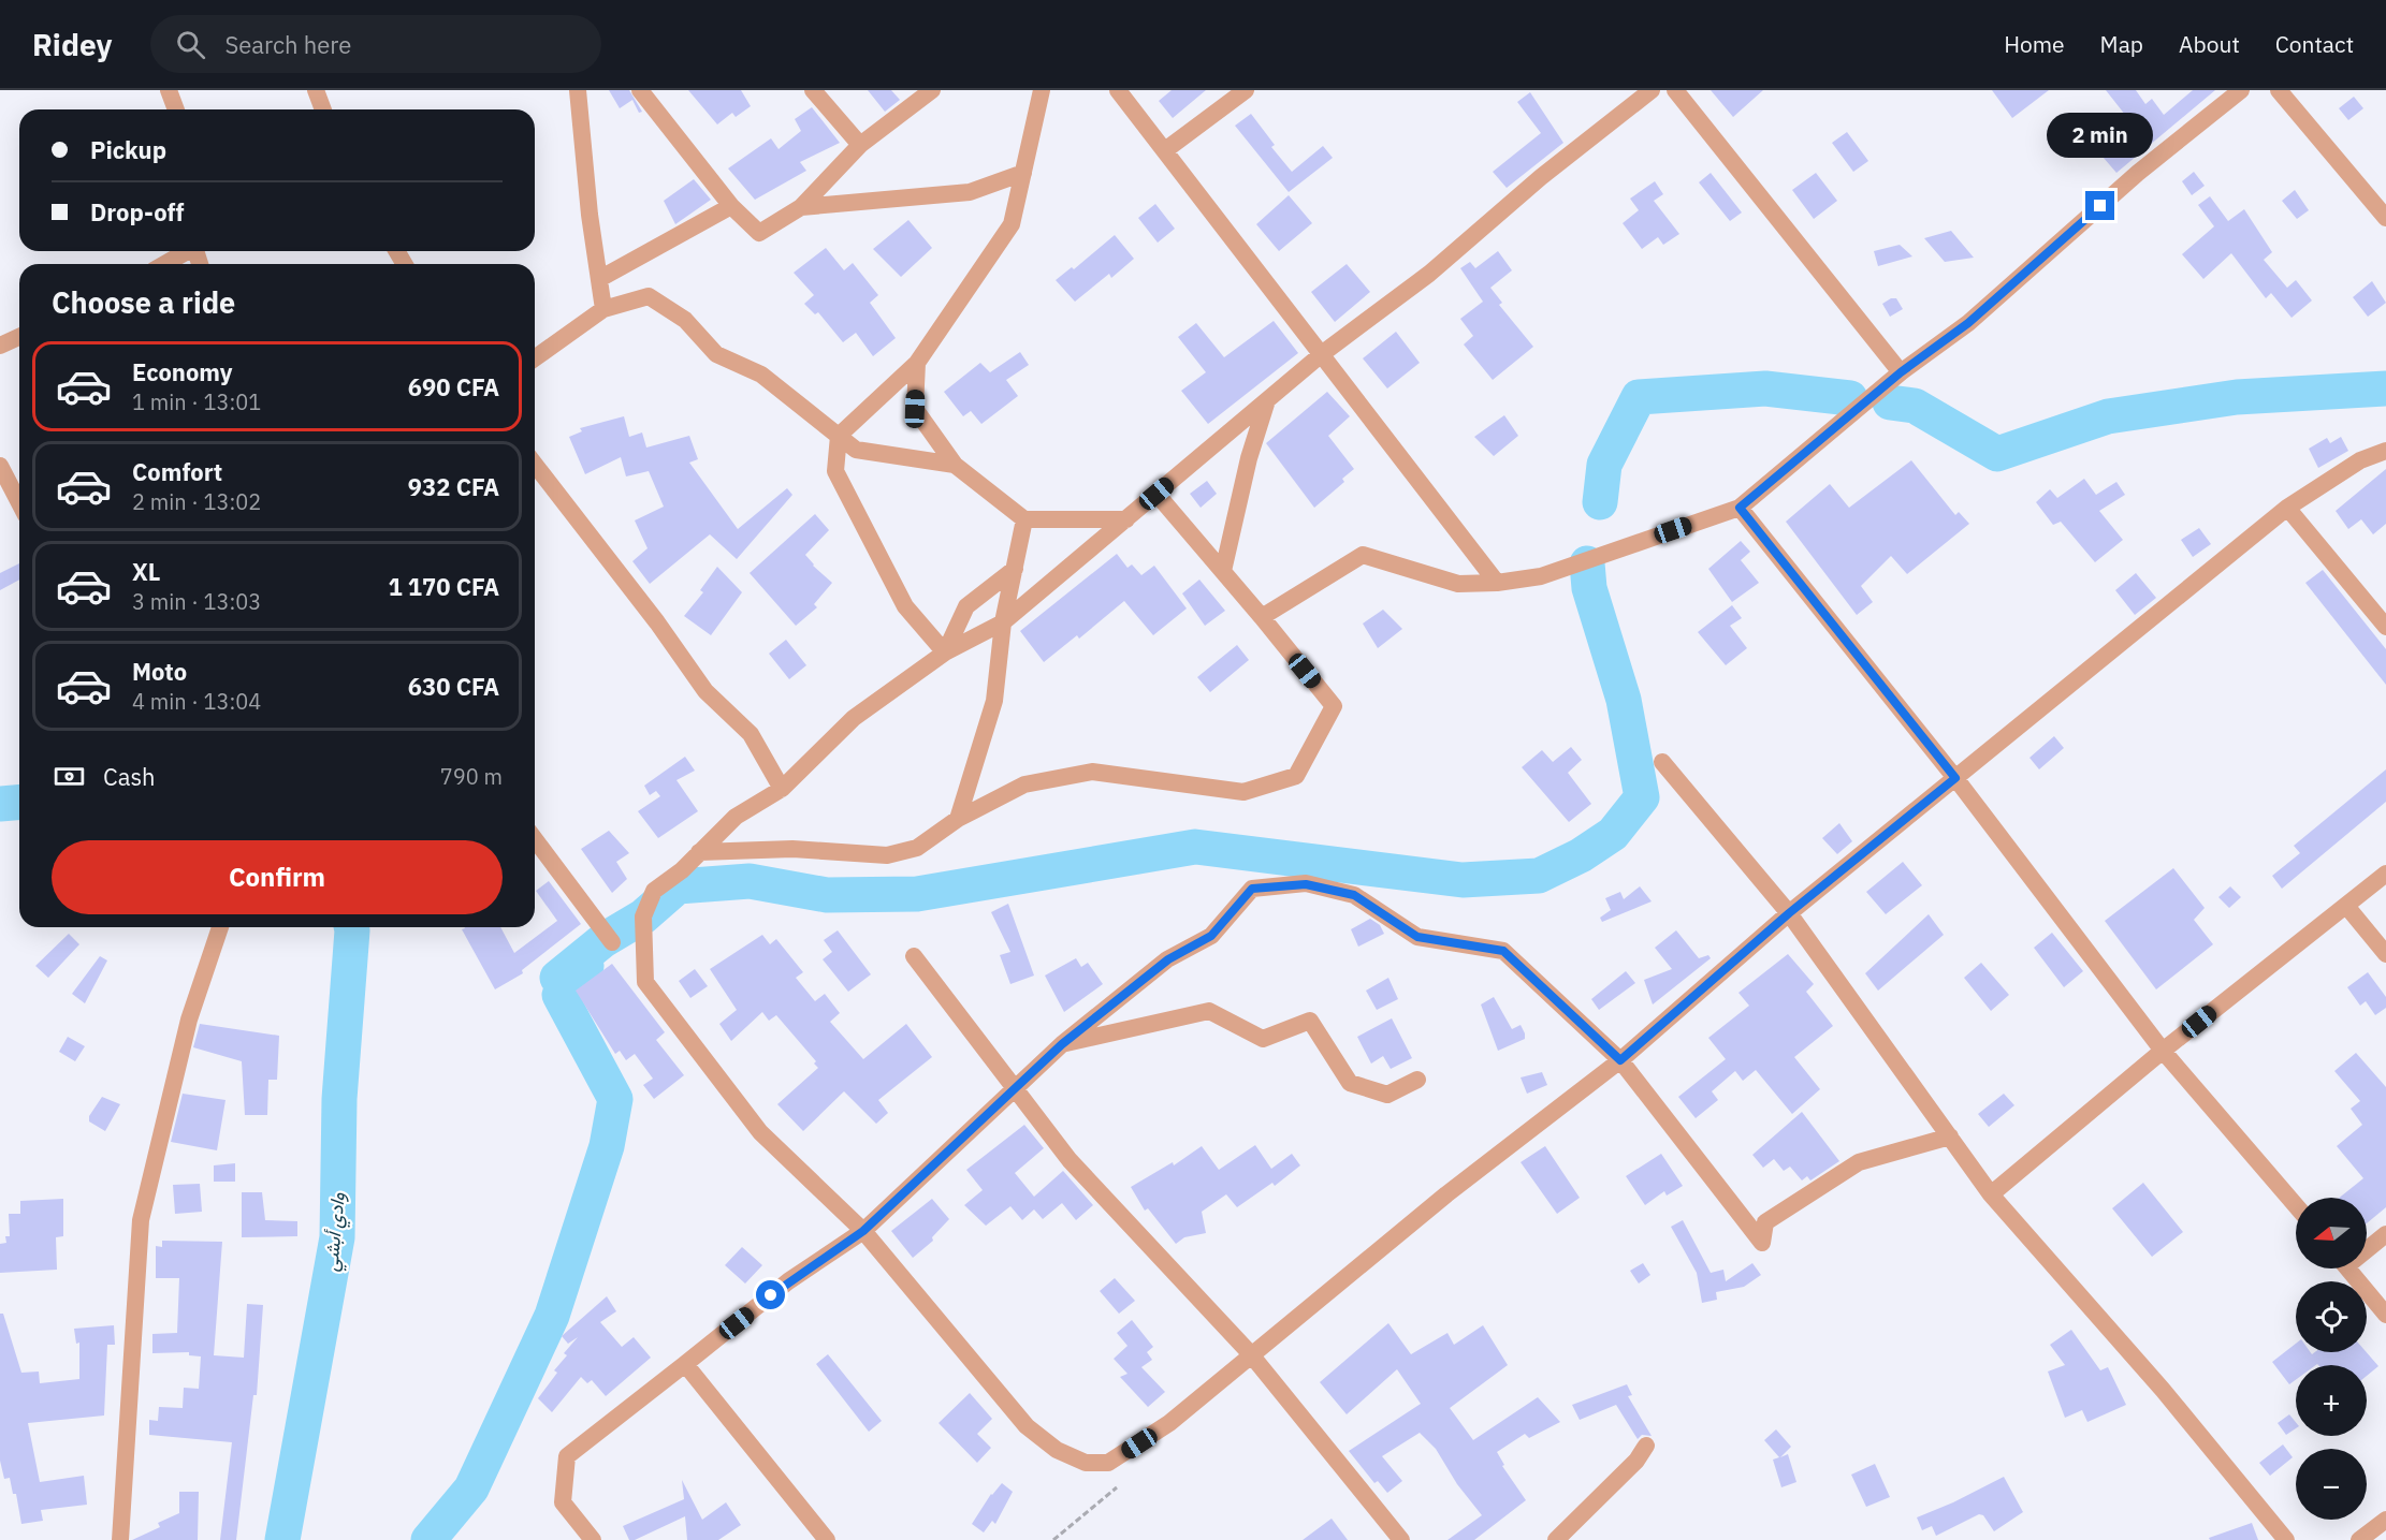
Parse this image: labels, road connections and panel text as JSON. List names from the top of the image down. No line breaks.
{"water":["وادي أبشي"],"north":"left","page":{"header":"Ridey","search":"Search here","nav":["Home","Map","About","Contact"],"banner":["Pickup","Drop-off"],"bubble":"2 min","heading":"Choose a ride","list":[{"name":"Economy","note":"1 min · 13:01","value":"690 CFA"},{"name":"Comfort","note":"2 min · 13:02","value":"932 CFA"},{"name":"XL","note":"3 min · 13:03","value":"1 170 CFA"},{"name":"Moto","note":"4 min · 13:04","value":"630 CFA"}],"pay":["Cash","790 m"],"buttons":"Confirm","map_buttons":["+","−"]}}
